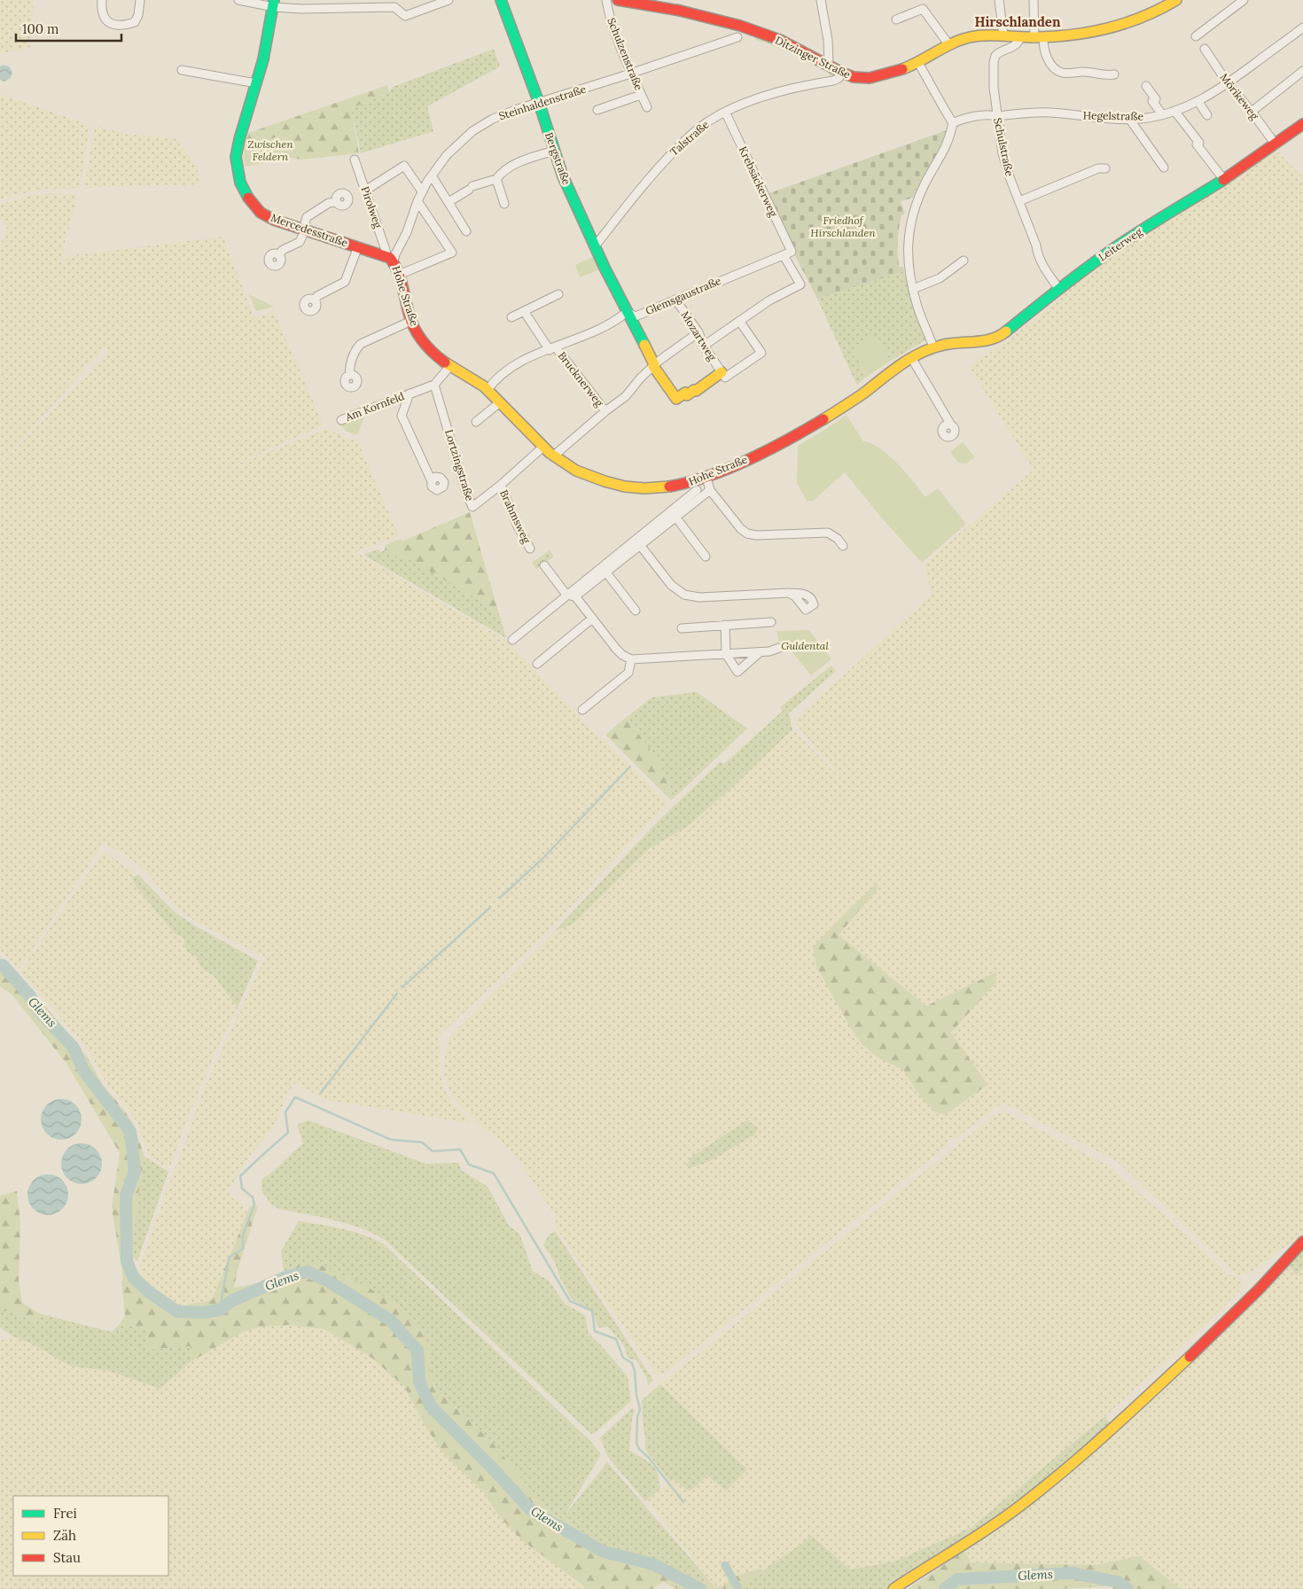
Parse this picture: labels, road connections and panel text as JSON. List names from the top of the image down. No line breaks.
{"streets":{"street":["Schulzenstraße","Ditzinger Straße","Mörikeweg","Steinhaldenstraße","Hegelstraße","Talstraße","Schulstraße","Bergstraße","Krebsäckerweg","Pirolweg","Mercedesstraße","Leiterweg","Hohe Straße","Glemsgaustraße","Mozartweg","Brucknerweg","Am Kornfeld","Lortzingstraße","Brahmsweg"]},"crossings":[["Schulzenstraße","Steinhaldenstraße"],["Ditzinger Straße","Talstraße"],["Ditzinger Straße","Schulstraße"],["Mörikeweg","Hegelstraße"],["Mörikeweg","Leiterweg"],["Steinhaldenstraße","Bergstraße"],["Steinhaldenstraße","Pirolweg"],["Steinhaldenstraße","Mercedesstraße"],["Steinhaldenstraße","Hohe Straße"],["Hegelstraße","Schulstraße"],["Talstraße","Bergstraße"],["Talstraße","Krebsäckerweg"],["Schulstraße","Leiterweg"],["Bergstraße","Glemsgaustraße"],["Bergstraße","Mozartweg"],["Krebsäckerweg","Glemsgaustraße"],["Pirolweg","Mercedesstraße"],["Pirolweg","Hohe Straße"],["Mercedesstraße","Hohe Straße"],["Leiterweg","Hohe Straße"],["Hohe Straße","Am Kornfeld"],["Hohe Straße","Lortzingstraße"],["Glemsgaustraße","Mozartweg"],["Am Kornfeld","Lortzingstraße"],["Lortzingstraße","Brahmsweg"]],"districts":["Hirschlanden"],"water":["Glems"],"parks":["Zwischen Feldern","Friedhof Hirschlanden","Guldental"],"legend":["Frei","Zäh","Stau"],"scale_bar":"100 m"}
